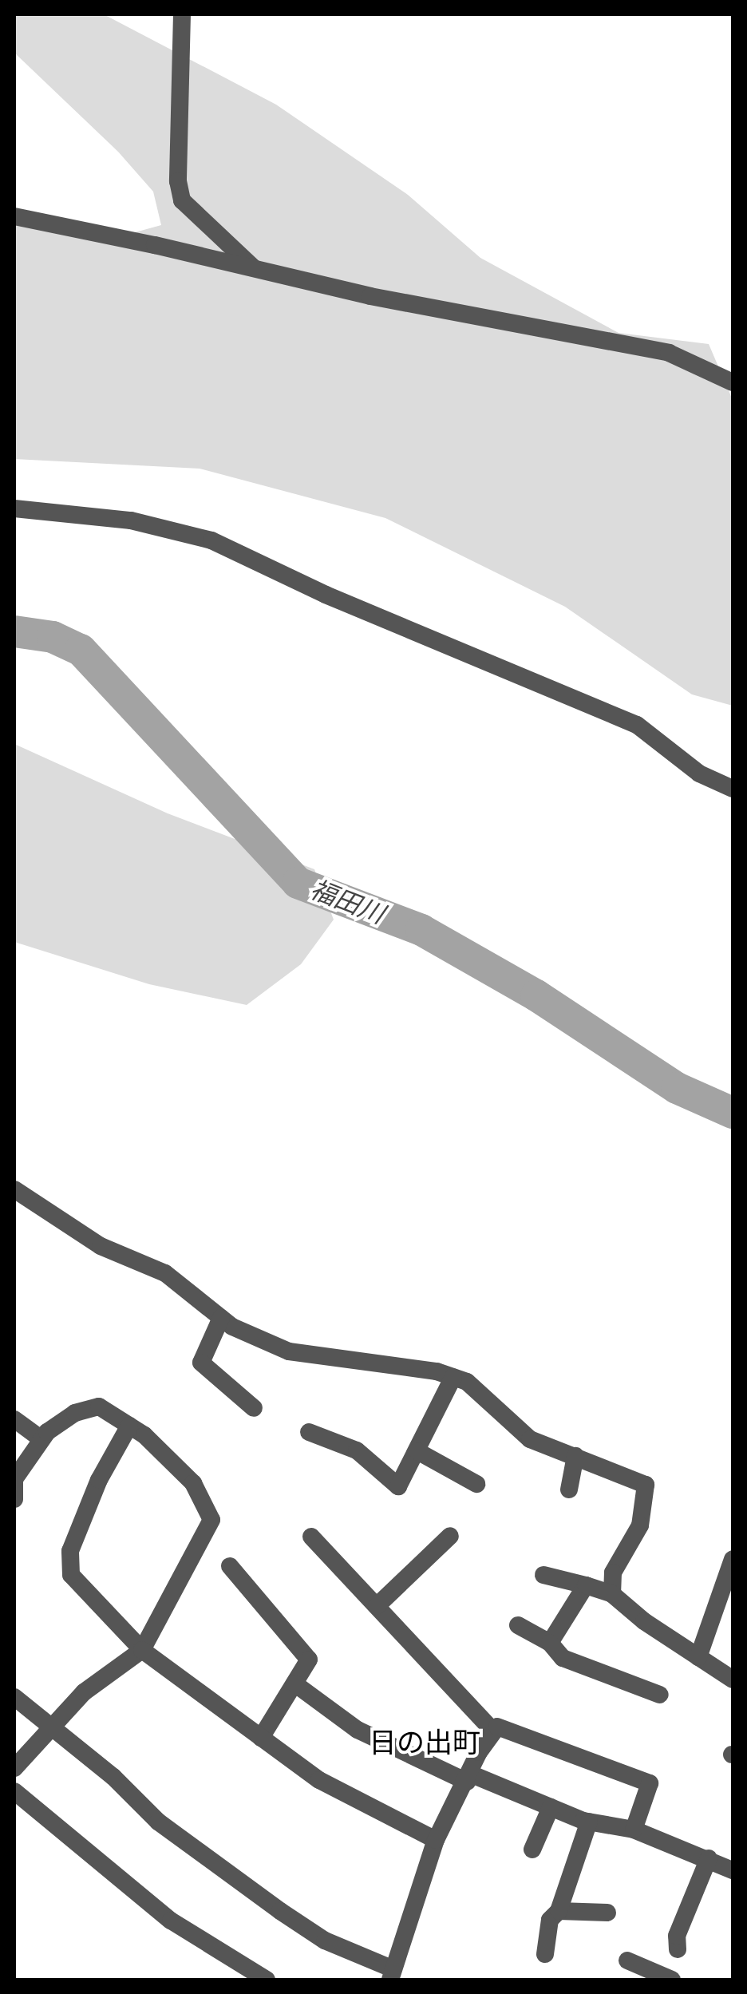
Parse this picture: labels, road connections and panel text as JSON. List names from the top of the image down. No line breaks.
{"districts":["日の出町"],"water":["福田川"]}
